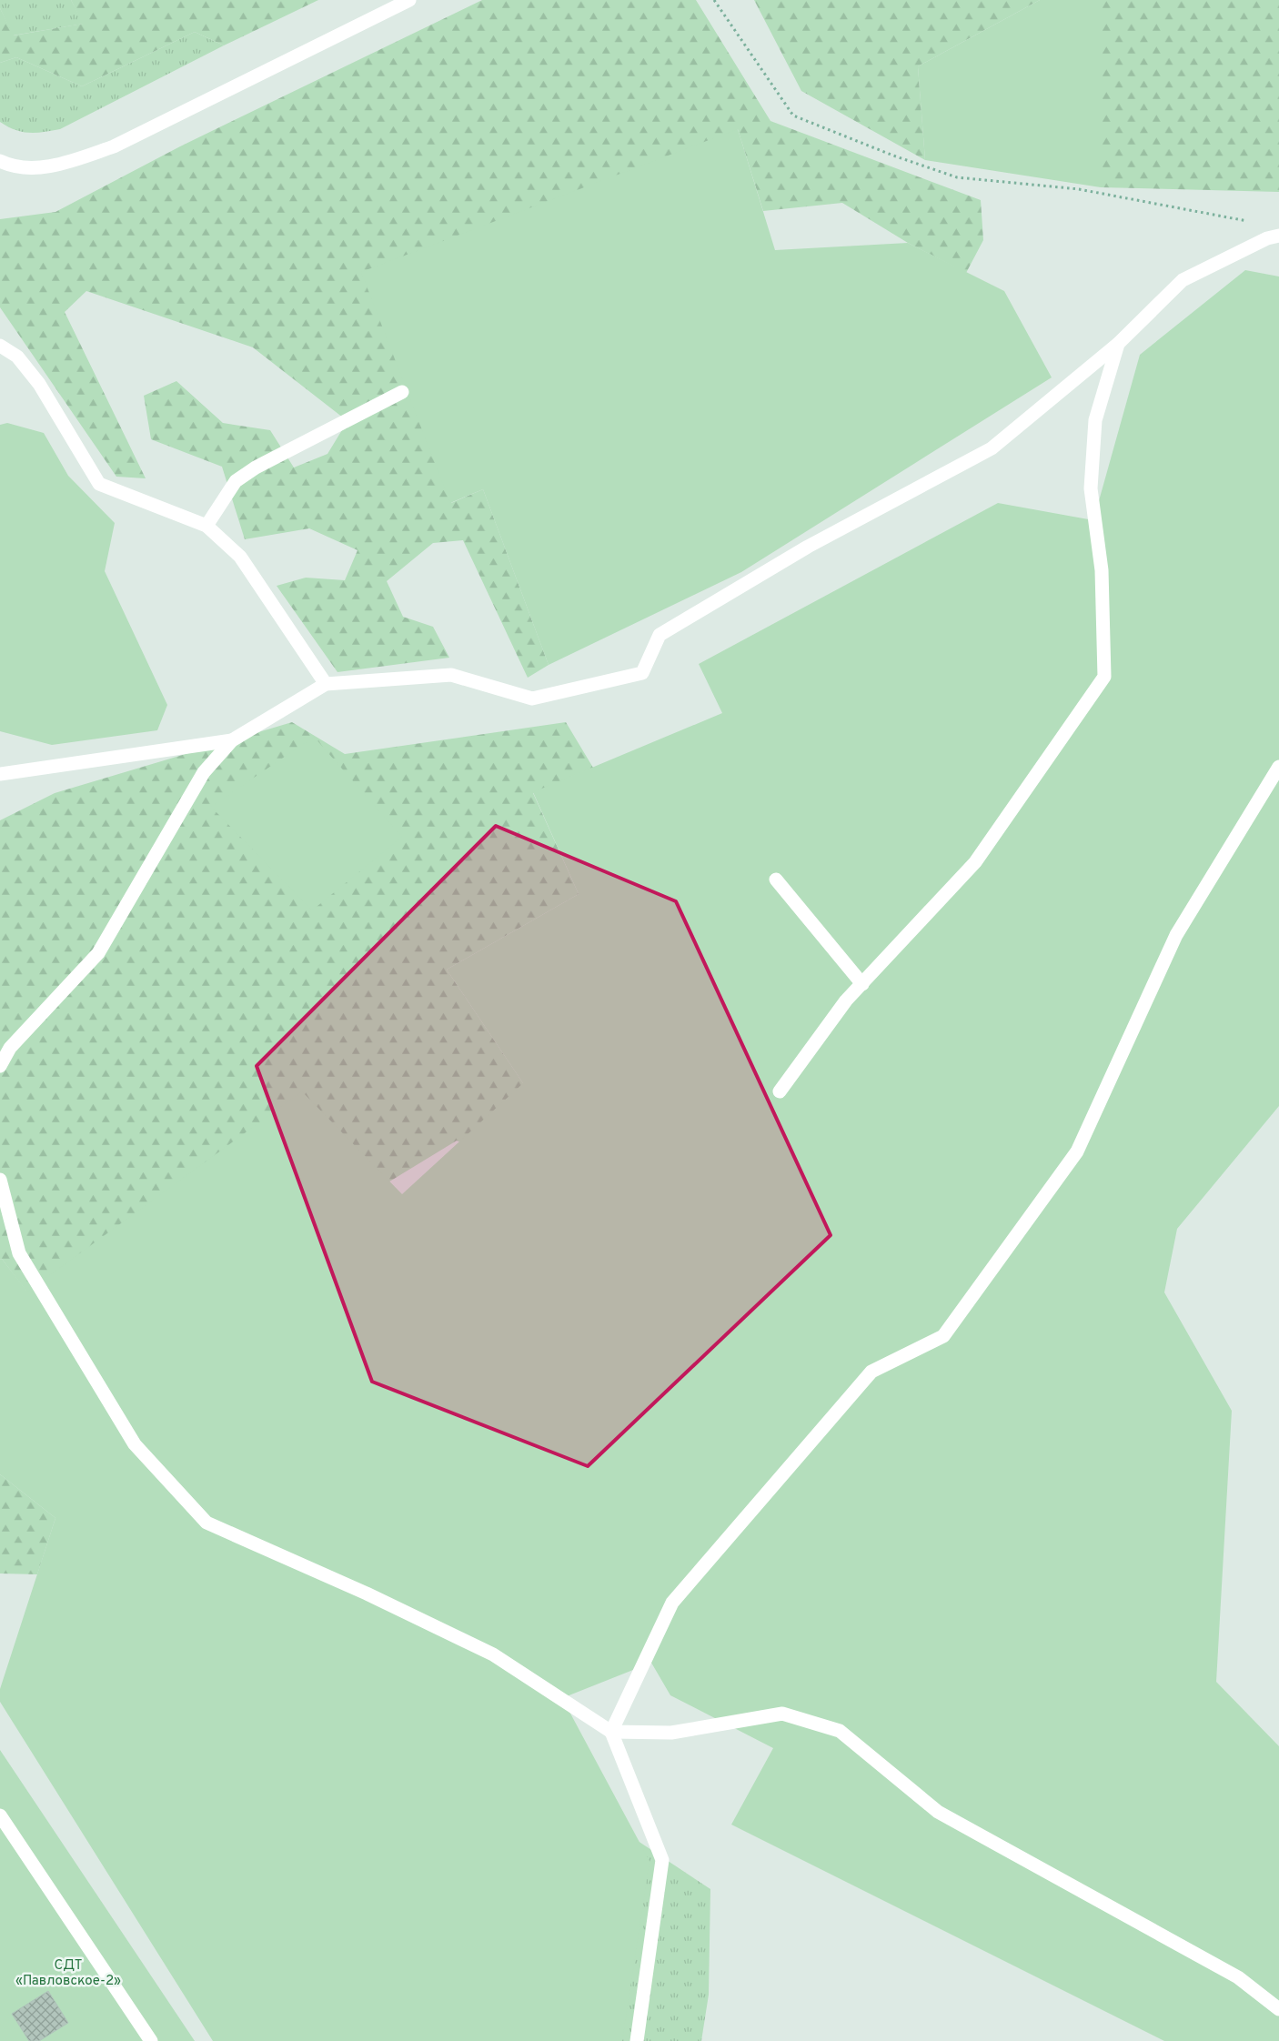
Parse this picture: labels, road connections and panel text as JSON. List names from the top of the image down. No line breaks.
{"parks":["СДТ «Павловское-2»"]}
